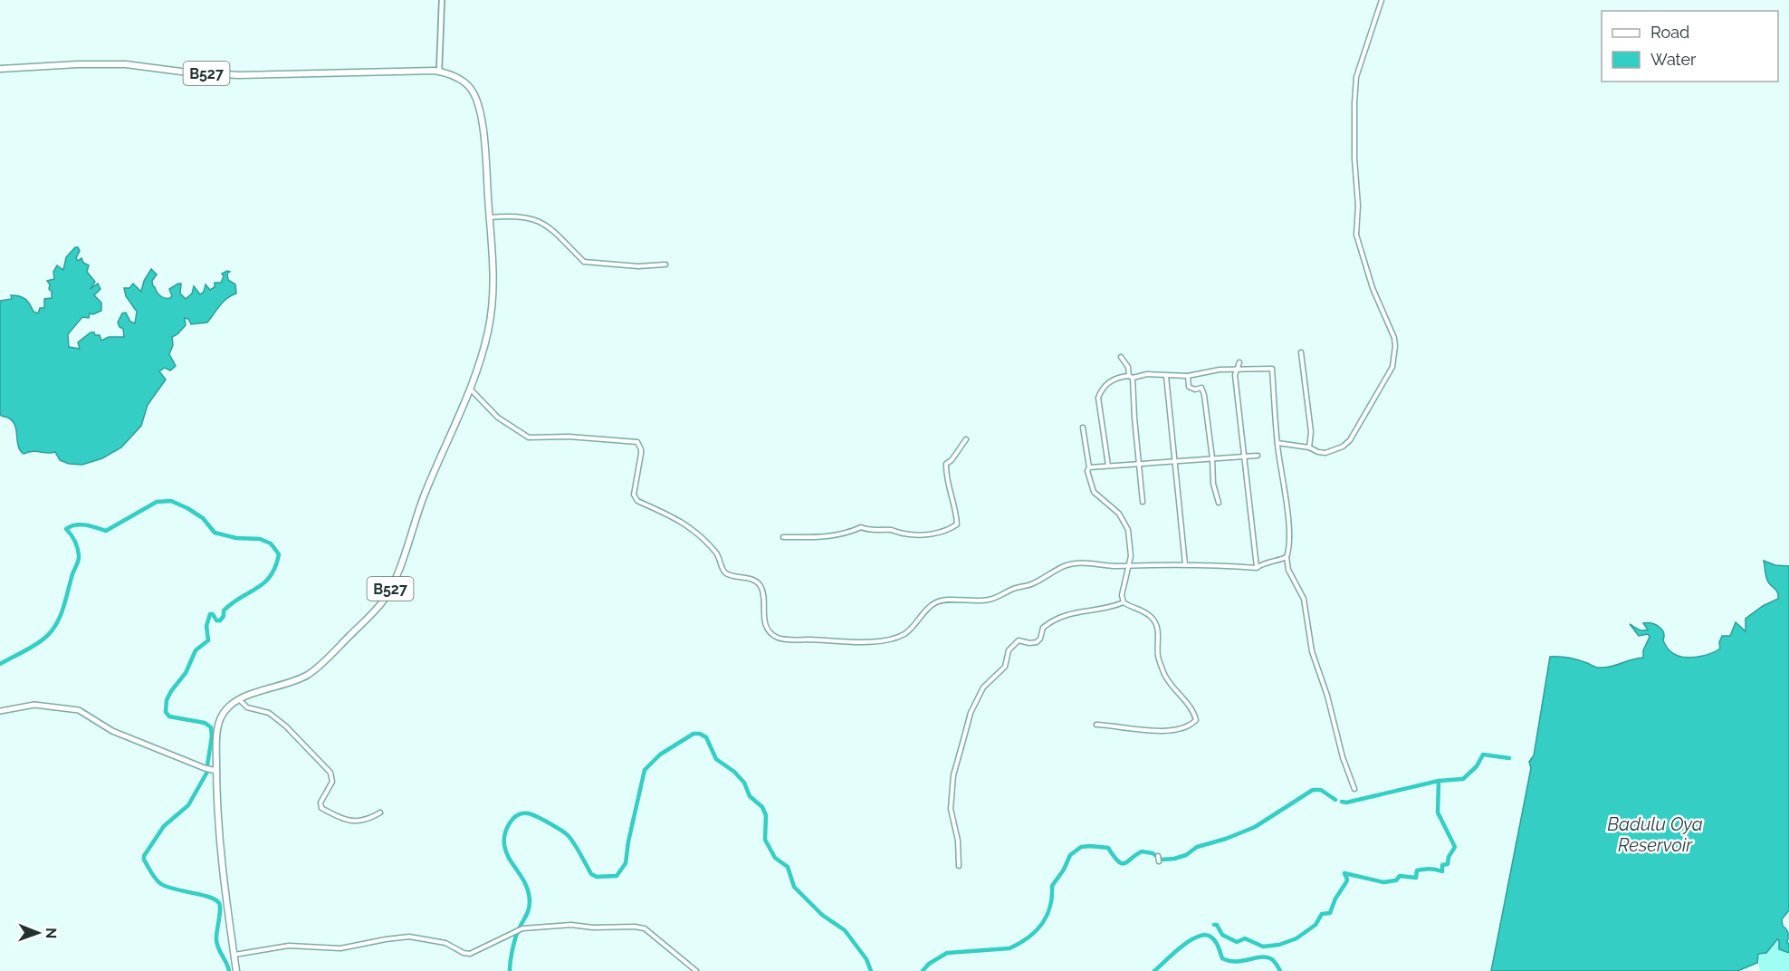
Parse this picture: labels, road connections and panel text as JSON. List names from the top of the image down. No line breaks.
{"streets":{"main road":["B527"]},"water":["Badulu Oya Reservoir"],"legend":["Road","Water"],"north":"right"}
